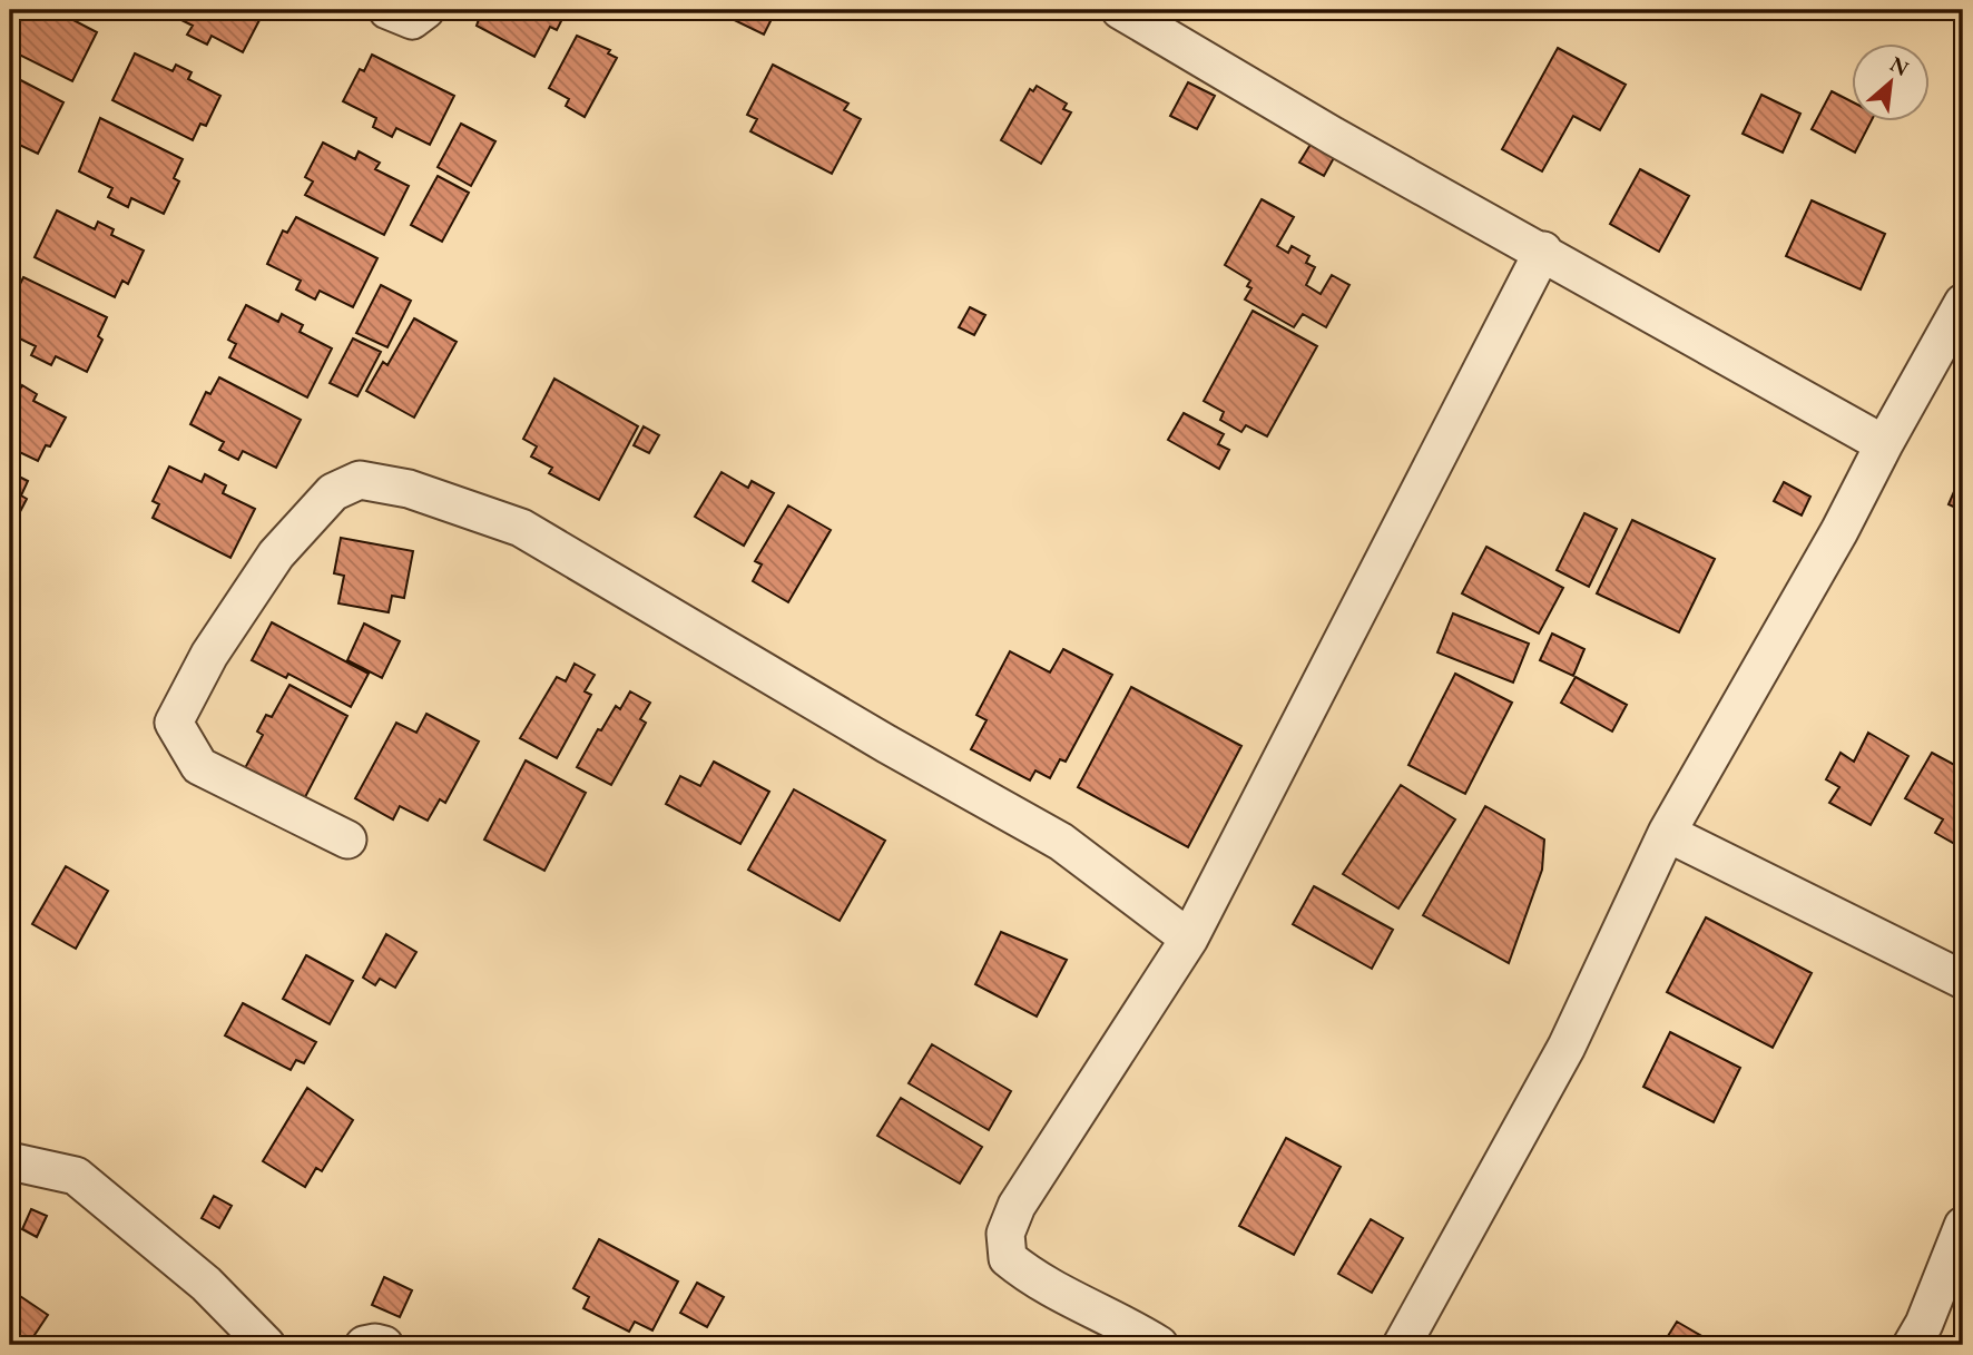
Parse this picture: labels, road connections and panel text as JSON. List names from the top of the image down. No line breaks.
{"north":"top right"}
